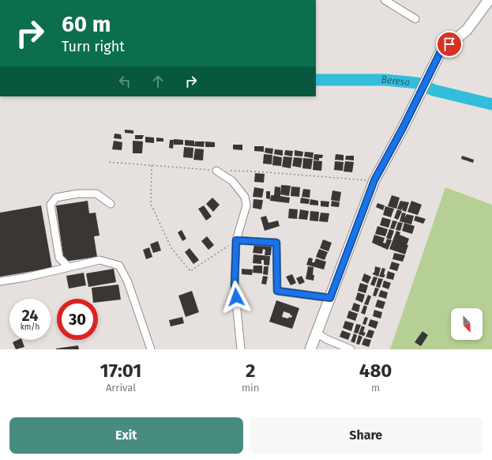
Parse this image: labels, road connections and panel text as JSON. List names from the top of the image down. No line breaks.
{"water":["Beresa"],"north":"bottom right","page":{"turn":["60 m","Turn right"],"speed":"24 km/h","limit":"30","eta":["17:01","Arrival","2","min","480","m"],"buttons":["Exit","Share"]}}
